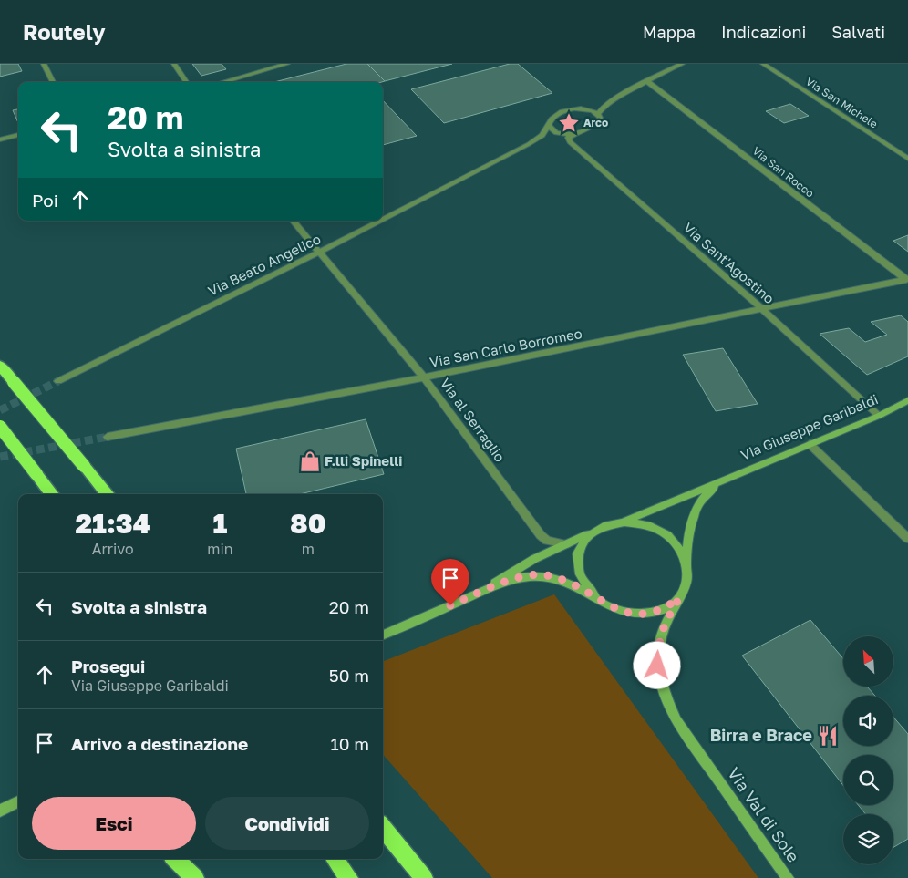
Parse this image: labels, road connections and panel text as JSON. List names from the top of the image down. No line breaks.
{"streets":{"street":["Via San Michele","Via San Rocco","Via Sant'Agostino","Via Beato Angelico","Via San Carlo Borromeo","Via al Serraglio","Via Giuseppe Garibaldi","Via Val di Sole"]},"crossings":[["Via San Rocco","Via San Carlo Borromeo"],["Via Sant'Agostino","Via Beato Angelico"],["Via Sant'Agostino","Via San Carlo Borromeo"],["Via Sant'Agostino","Via Giuseppe Garibaldi"],["Via Beato Angelico","Via al Serraglio"],["Via San Carlo Borromeo","Via al Serraglio"],["Via Giuseppe Garibaldi","Via Val di Sole"]],"places":{"place":["Arco"],"shop":["F.lli Spinelli"],"restaurant":["Birra e Brace"]},"north":"top left","page":{"header":"Routely","nav":["Mappa","Indicazioni","Salvati"],"turn":["20 m","Svolta a sinistra"],"then":"Poi","eta":["21:34","Arrivo","1","min","80","m"],"list":[{"name":"Svolta a sinistra","value":"20 m"},{"name":"Prosegui","note":"Via Giuseppe Garibaldi","value":"50 m"},{"name":"Arrivo a destinazione","value":"10 m"}],"buttons":["Esci","Condividi"]}}
